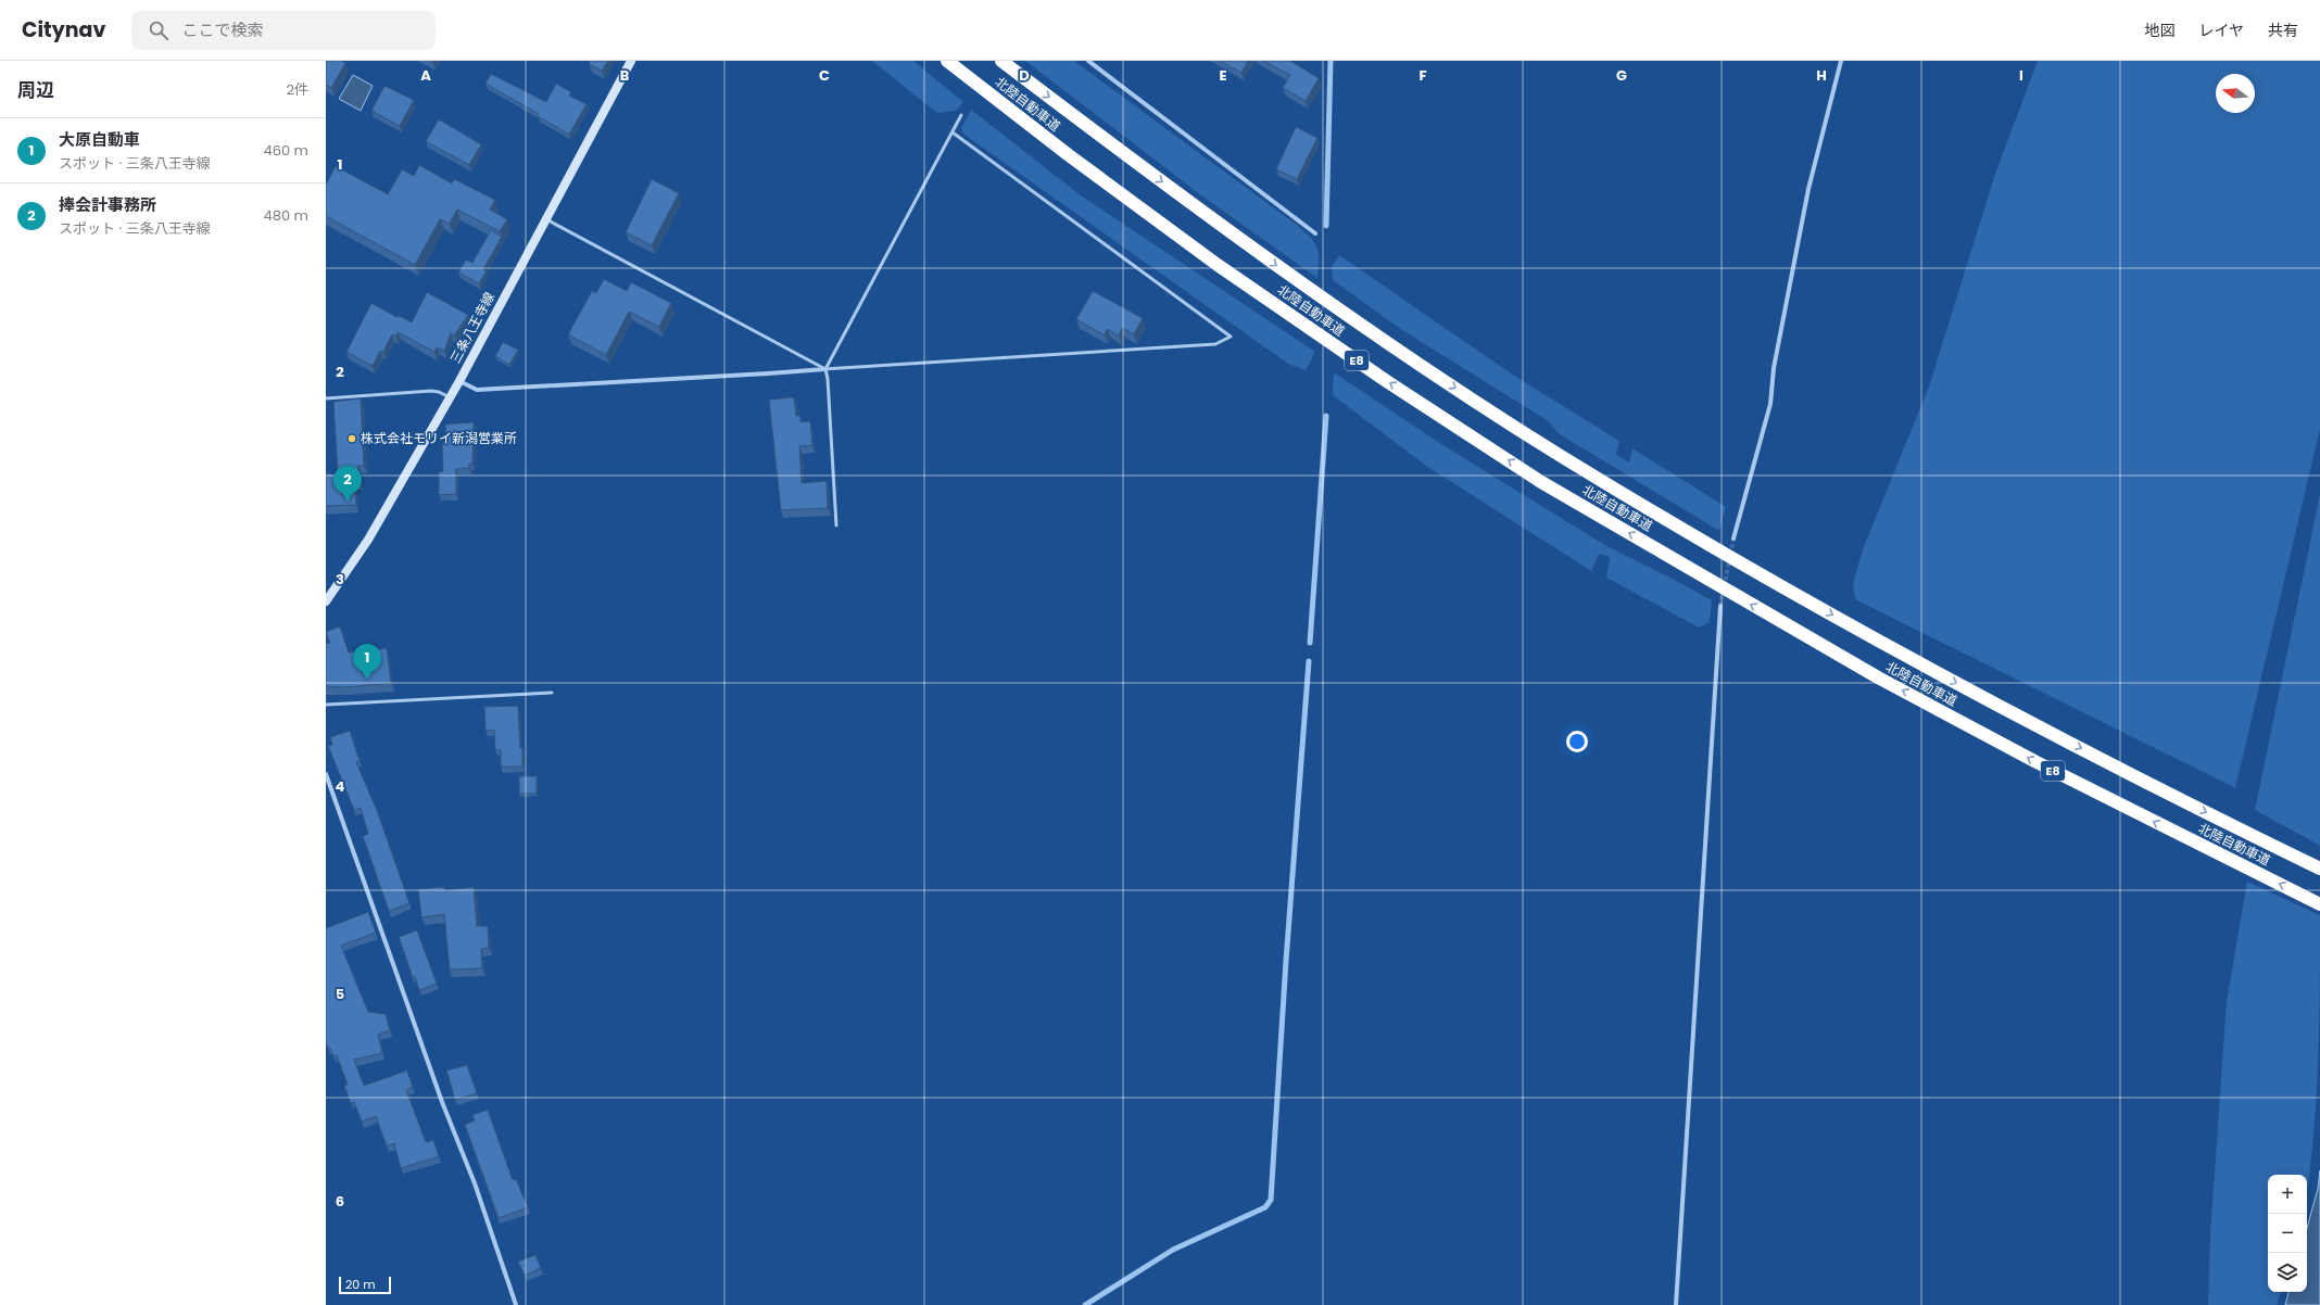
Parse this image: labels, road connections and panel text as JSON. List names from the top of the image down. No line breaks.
{"streets":{"highway":["北陸自動車道","E8"],"main road":["三条八王寺線"]},"places":["株式会社モリイ新潟営業所"],"scale_bar":"20 m","north":"left","page":{"header":"Citynav","search":"ここで検索","nav":["地図","レイヤ","共有"],"heading":["周辺","2件"],"list":[{"mark":"1","name":"大原自動車","note":"スポット · 三条八王寺線","value":"460 m"},{"mark":"2","name":"捧会計事務所","note":"スポット · 三条八王寺線","value":"480 m"}],"pins":["2","1"],"map_buttons":["+","−"],"scale":"20 m"},"grid":{"columns":["A","B","C","D","E","F","G","H","I"],"rows":["1","2","3","4","5","6"]}}
